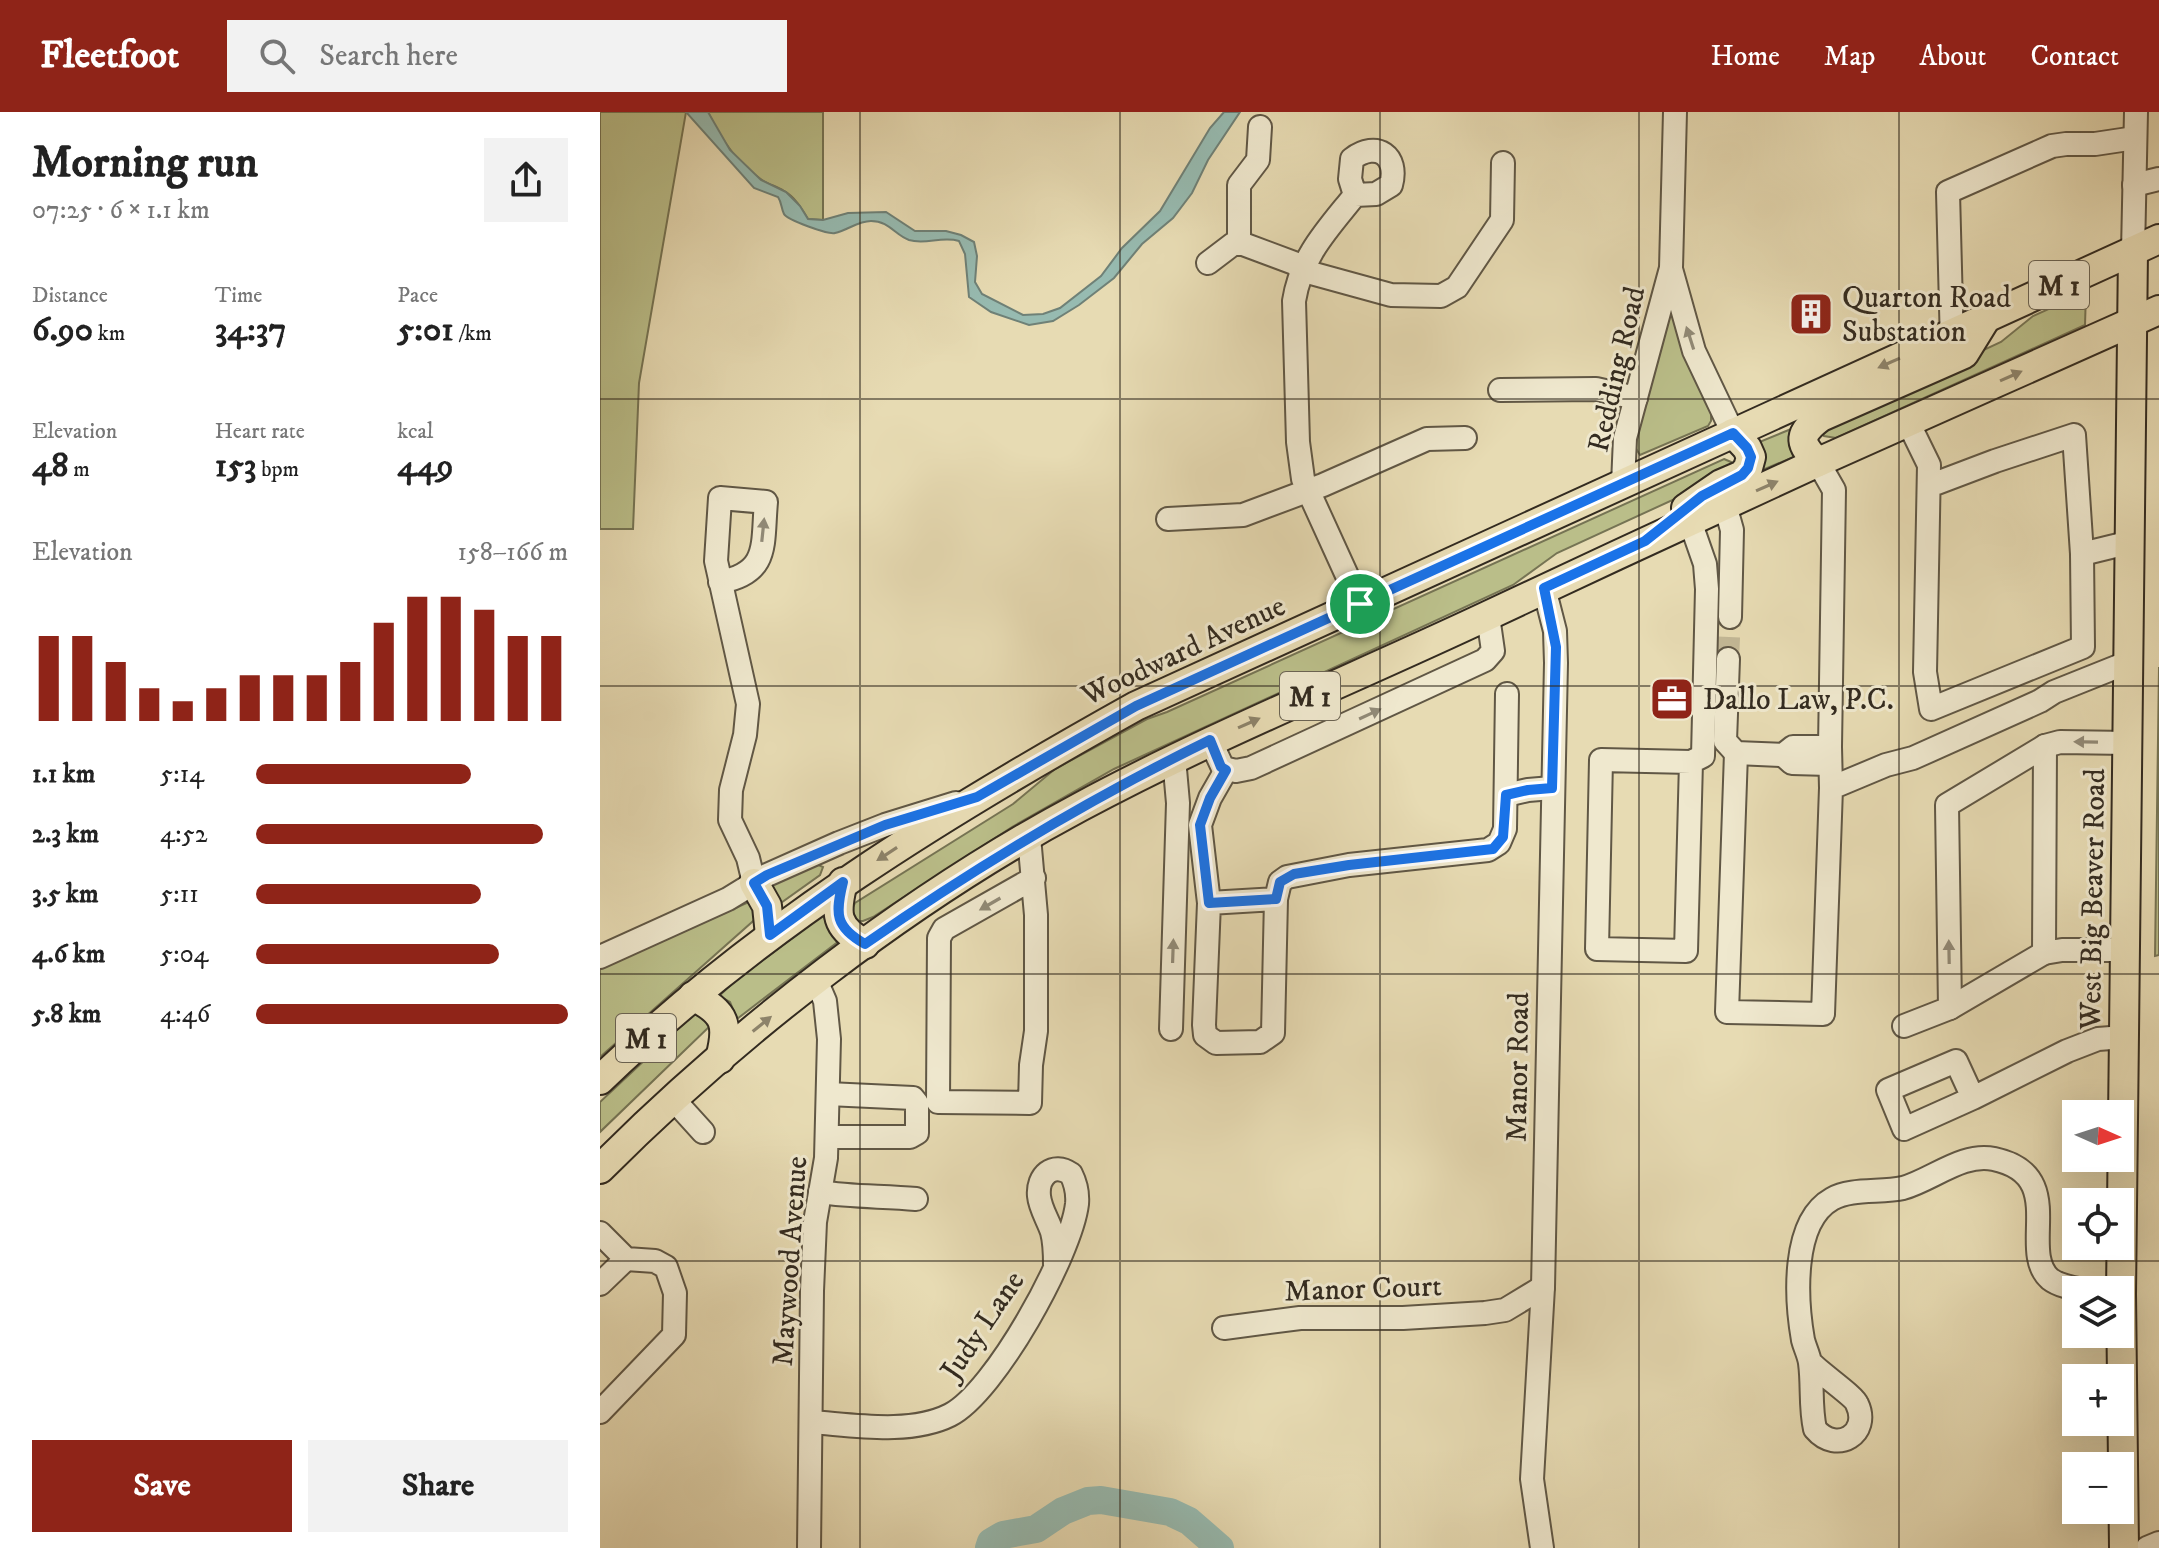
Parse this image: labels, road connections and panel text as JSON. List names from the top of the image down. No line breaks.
{"streets":{"main road":["M 1","Woodward Avenue","West Big Beaver Road"],"street":["Redding Road","Manor Road","Maywood Avenue","Manor Court","Judy Lane"]},"crossings":[["M 1","Woodward Avenue"],["M 1","West Big Beaver Road"],["M 1","Manor Road"],["M 1","Maywood Avenue"],["Redding Road","Woodward Avenue"],["Manor Road","Manor Court"],["Maywood Avenue","Judy Lane"]],"places":{"building":["Quarton Road Substation"],"office":["Dallo Law, P.C."]},"north":"right","page":{"header":"Fleetfoot","search":"Search here","nav":["Home","Map","About","Contact"],"heading":["Morning run","07:25 · 6 × 1.1 km"],"stats":[["Distance","6.90 km"],["Time","34:37"],["Pace","5:01 /km"],["Elevation","48 m"],["Heart rate","153 bpm"],["kcal","449"]],"chart":["Elevation","158–166 m"],"list":[{"name":"1.1 km","note":"5:14"},{"name":"2.3 km","note":"4:52"},{"name":"3.5 km","note":"5:11"},{"name":"4.6 km","note":"5:04"},{"name":"5.8 km","note":"4:46"}],"map_buttons":["+","−"],"buttons":["Save","Share"]}}
